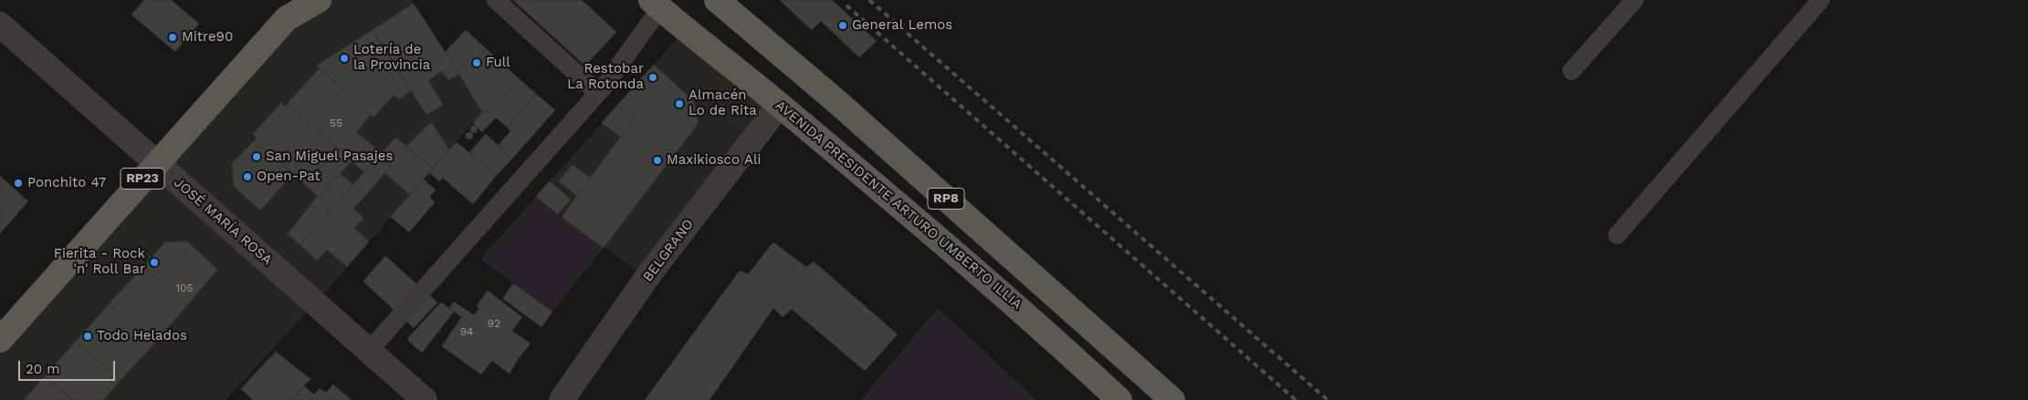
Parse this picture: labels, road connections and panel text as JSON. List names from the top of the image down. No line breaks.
{"streets":{"main road":["RP23","RP8","AVENIDA PRESIDENTE ARTURO UMBERTO ILLIA"],"street":["JOSÉ MARÍA ROSA","BELGRANO"]},"crossings":[["RP23","JOSÉ MARÍA ROSA"],["AVENIDA PRESIDENTE ARTURO UMBERTO ILLIA","BELGRANO"]],"places":["General Lemos","Mitre90","Lotería de la Provincia","Full","Restobar La Rotonda","Almacén Lo de Rita","San Miguel Pasajes","Maxikiosco Ali","Open-Pat","Ponchito 47","Fierita - Rock 'n' Roll Bar","Todo Helados"],"house_numbers":["55","105","92","94"],"scale_bar":"20 m"}
